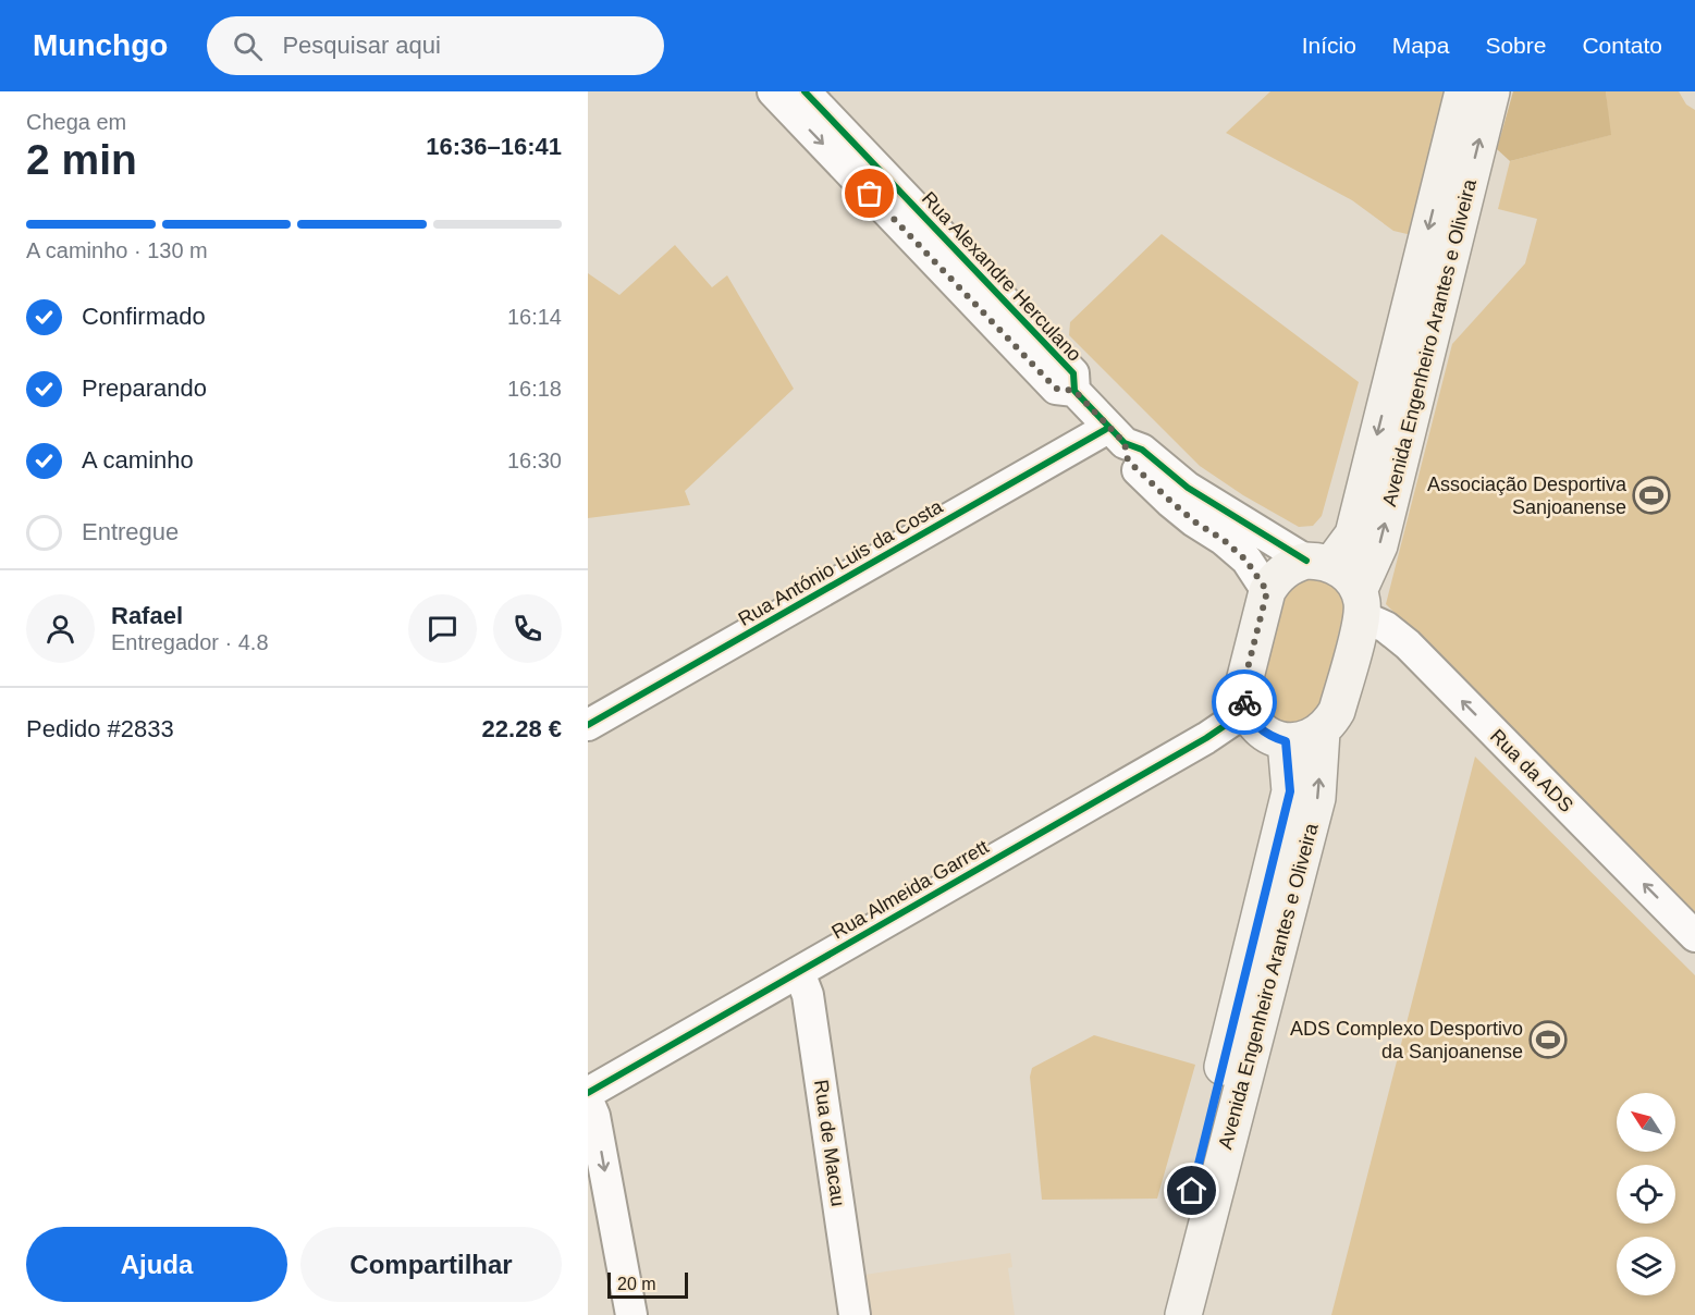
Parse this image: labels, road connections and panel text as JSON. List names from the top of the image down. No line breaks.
{"streets":{"main road":["Avenida Engenheiro Arantes e Oliveira"],"street":["Rua Alexandre Herculano","Rua António Luis da Costa","Rua da ADS","Rua Almeida Garrett","Rua de Macau"]},"crossings":[["Rua Alexandre Herculano","Avenida Engenheiro Arantes e Oliveira"],["Rua Alexandre Herculano","Rua António Luis da Costa"],["Avenida Engenheiro Arantes e Oliveira","Rua da ADS"],["Avenida Engenheiro Arantes e Oliveira","Rua Almeida Garrett"],["Rua Almeida Garrett","Rua de Macau"]],"one_way":["Rua da ADS"],"places":{"sports":["Associação Desportiva Sanjoanense","ADS Complexo Desportivo da Sanjoanense"]},"scale_bar":"20 m","north":"top left","page":{"header":"Munchgo","search":"Pesquisar aqui","nav":["Início","Mapa","Sobre","Contato"],"heading":["2 min","Chega em","16:36–16:41"],"panel":["Rafael","Entregador · 4.8","Pedido #2833","22.28 €"],"bar":"A caminho · 130 m","list":[["Confirmado","16:14"],["Preparando","16:18"],["A caminho","16:30"],"Entregue"],"buttons":["Ajuda","Compartilhar"],"scale":"20 m"}}
